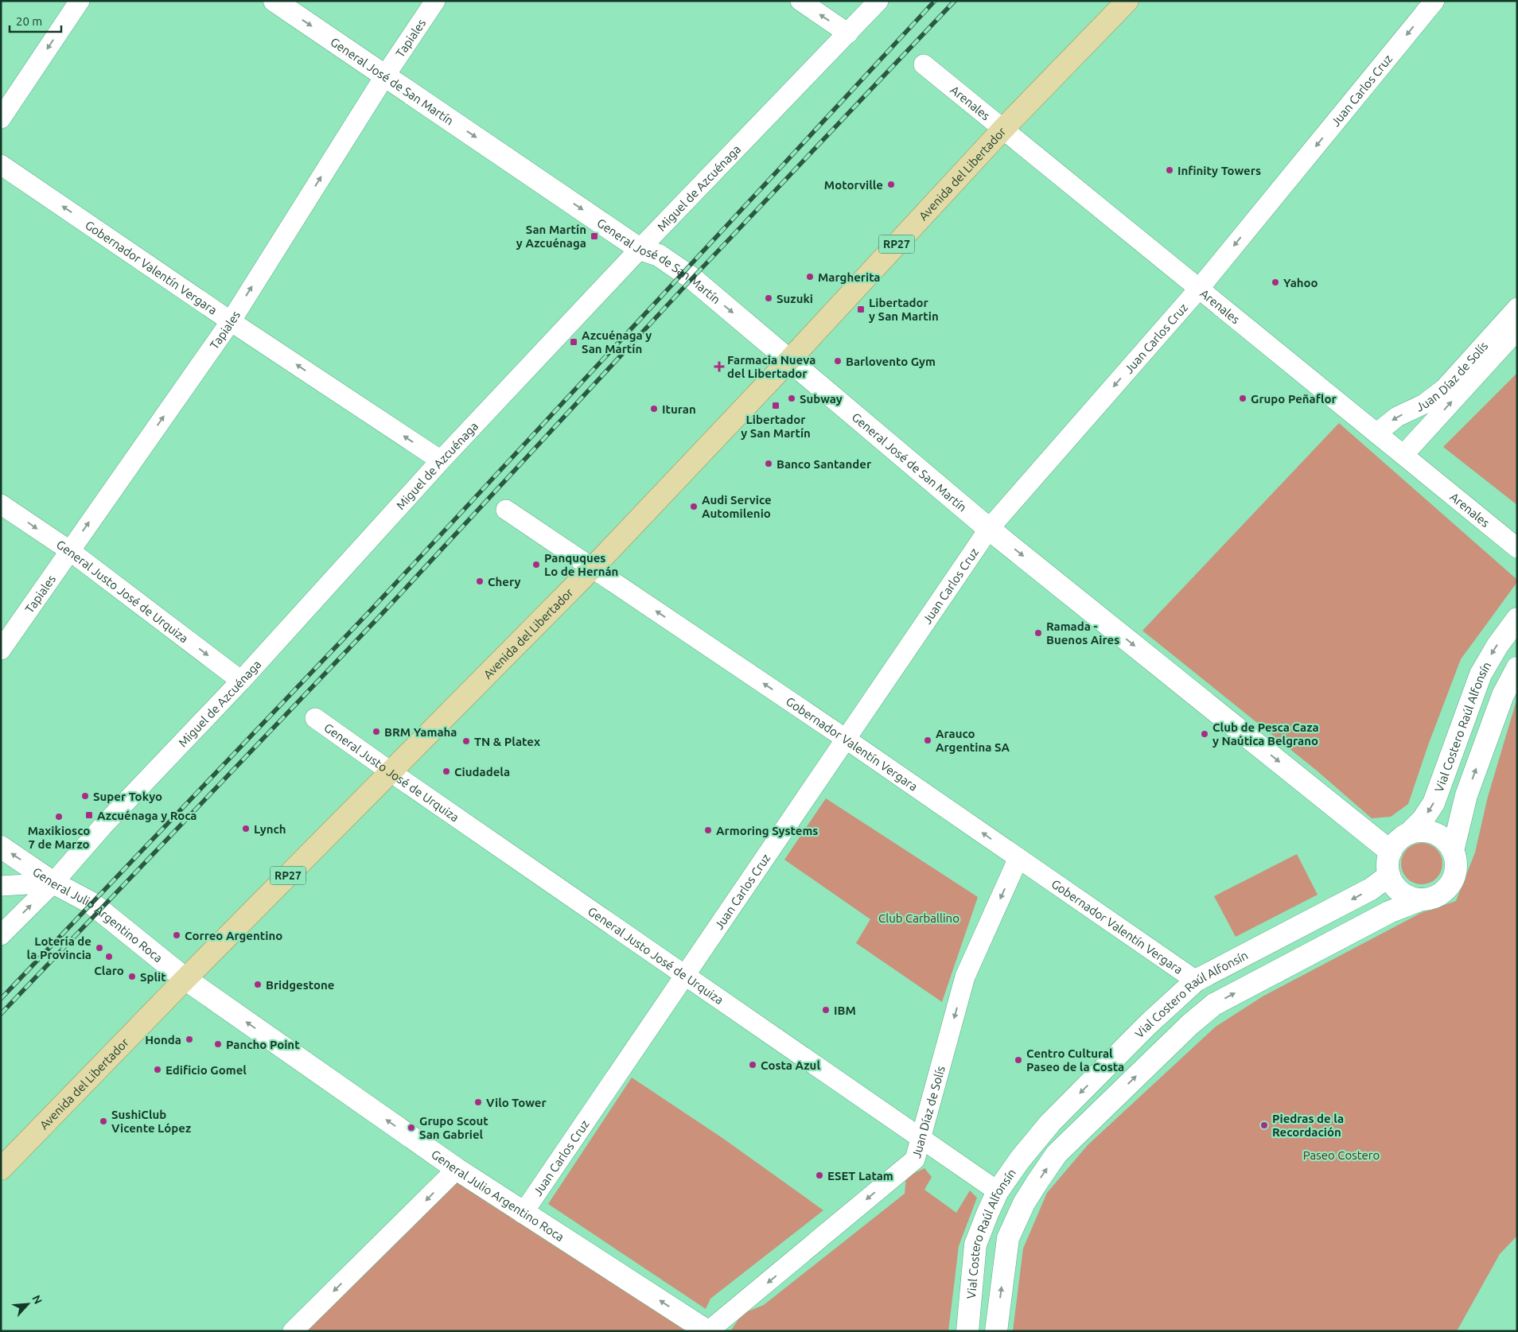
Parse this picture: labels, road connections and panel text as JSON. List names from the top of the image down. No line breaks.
{"streets":{"main road":["Avenida del Libertador","RP27"],"street":["Tapiales","General José de San Martín","Juan Carlos Cruz","Arenales","Miguel de Azcuénaga","Gobernador Valentín Vergara","Juan Díaz de Solís","General Justo José de Urquiza","Vial Costero Raúl Alfonsín","General Julio Argentino Roca"]},"crossings":[["Tapiales","General José de San Martín"],["Tapiales","Gobernador Valentín Vergara"],["Tapiales","General Justo José de Urquiza"],["General José de San Martín","Juan Carlos Cruz"],["General José de San Martín","Avenida del Libertador"],["General José de San Martín","Miguel de Azcuénaga"],["General José de San Martín","Vial Costero Raúl Alfonsín"],["Juan Carlos Cruz","Arenales"],["Juan Carlos Cruz","Gobernador Valentín Vergara"],["Juan Carlos Cruz","General Justo José de Urquiza"],["Juan Carlos Cruz","General Julio Argentino Roca"],["Arenales","Avenida del Libertador"],["Arenales","Juan Díaz de Solís"],["Avenida del Libertador","Gobernador Valentín Vergara"],["Avenida del Libertador","General Justo José de Urquiza"],["Avenida del Libertador","General Julio Argentino Roca"],["Miguel de Azcuénaga","Gobernador Valentín Vergara"],["Miguel de Azcuénaga","General Justo José de Urquiza"],["Miguel de Azcuénaga","General Julio Argentino Roca"],["Gobernador Valentín Vergara","Juan Díaz de Solís"],["Gobernador Valentín Vergara","Vial Costero Raúl Alfonsín"],["Juan Díaz de Solís","General Justo José de Urquiza"],["Juan Díaz de Solís","General Julio Argentino Roca"],["General Justo José de Urquiza","Vial Costero Raúl Alfonsín"]],"one_way":["Tapiales","General José de San Martín","Juan Carlos Cruz","Gobernador Valentín Vergara","General Julio Argentino Roca"],"parks":["Club Carballino","Paseo Costero"],"places":{"other":["Infinity Towers","Motorville","Margherita","Yahoo","Suzuki","Barlovento Gym","Subway","Grupo Peñaflor","Ituran","Banco Santander","Audi Service Automilenio","Panquques Lo de Hernán","Chery","Ramada - Buenos Aires","BRM Yamaha","Club de Pesca Caza y Naútica Belgrano","Arauco Argentina SA","TN & Platex","Ciudadela","Super Tokyo","Maxikiosco 7 de Marzo","Lynch","Armoring Systems","Correo Argentino","Lotería de la Provincia","Claro","Split","Bridgestone","IBM","Honda","Pancho Point","Centro Cultural Paseo de la Costa","Costa Azul","Edificio Gomel","Vilo Tower","SushiClub Vicente López","Piedras de la Recordación","Grupo Scout San Gabriel","ESET Latam"],"transit":["San Martín y Azcuénaga","Libertador y San Martin","Azcuénaga y San Martín","Libertador y San Martín","Azcuénaga y Roca"],"health":["Farmacia Nueva del Libertador"]},"scale_bar":"20 m","north":"top right"}
